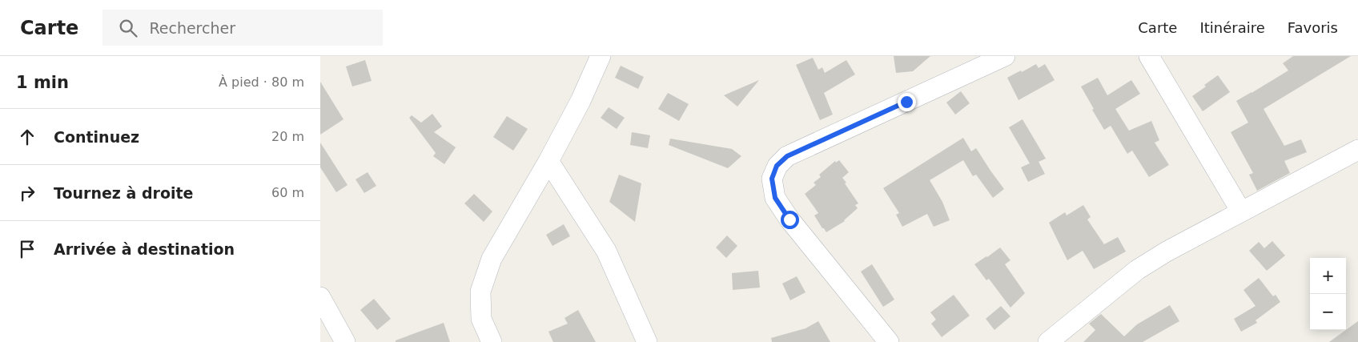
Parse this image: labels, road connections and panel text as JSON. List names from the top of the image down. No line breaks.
{"page":{"header":"Carte","search":"Rechercher","nav":["Carte","Itinéraire","Favoris"],"heading":["1 min","À pied · 80 m"],"list":[["Continuez","20 m"],["Tournez à droite","60 m"],"Arrivée à destination"],"map_buttons":["+","−"]}}
